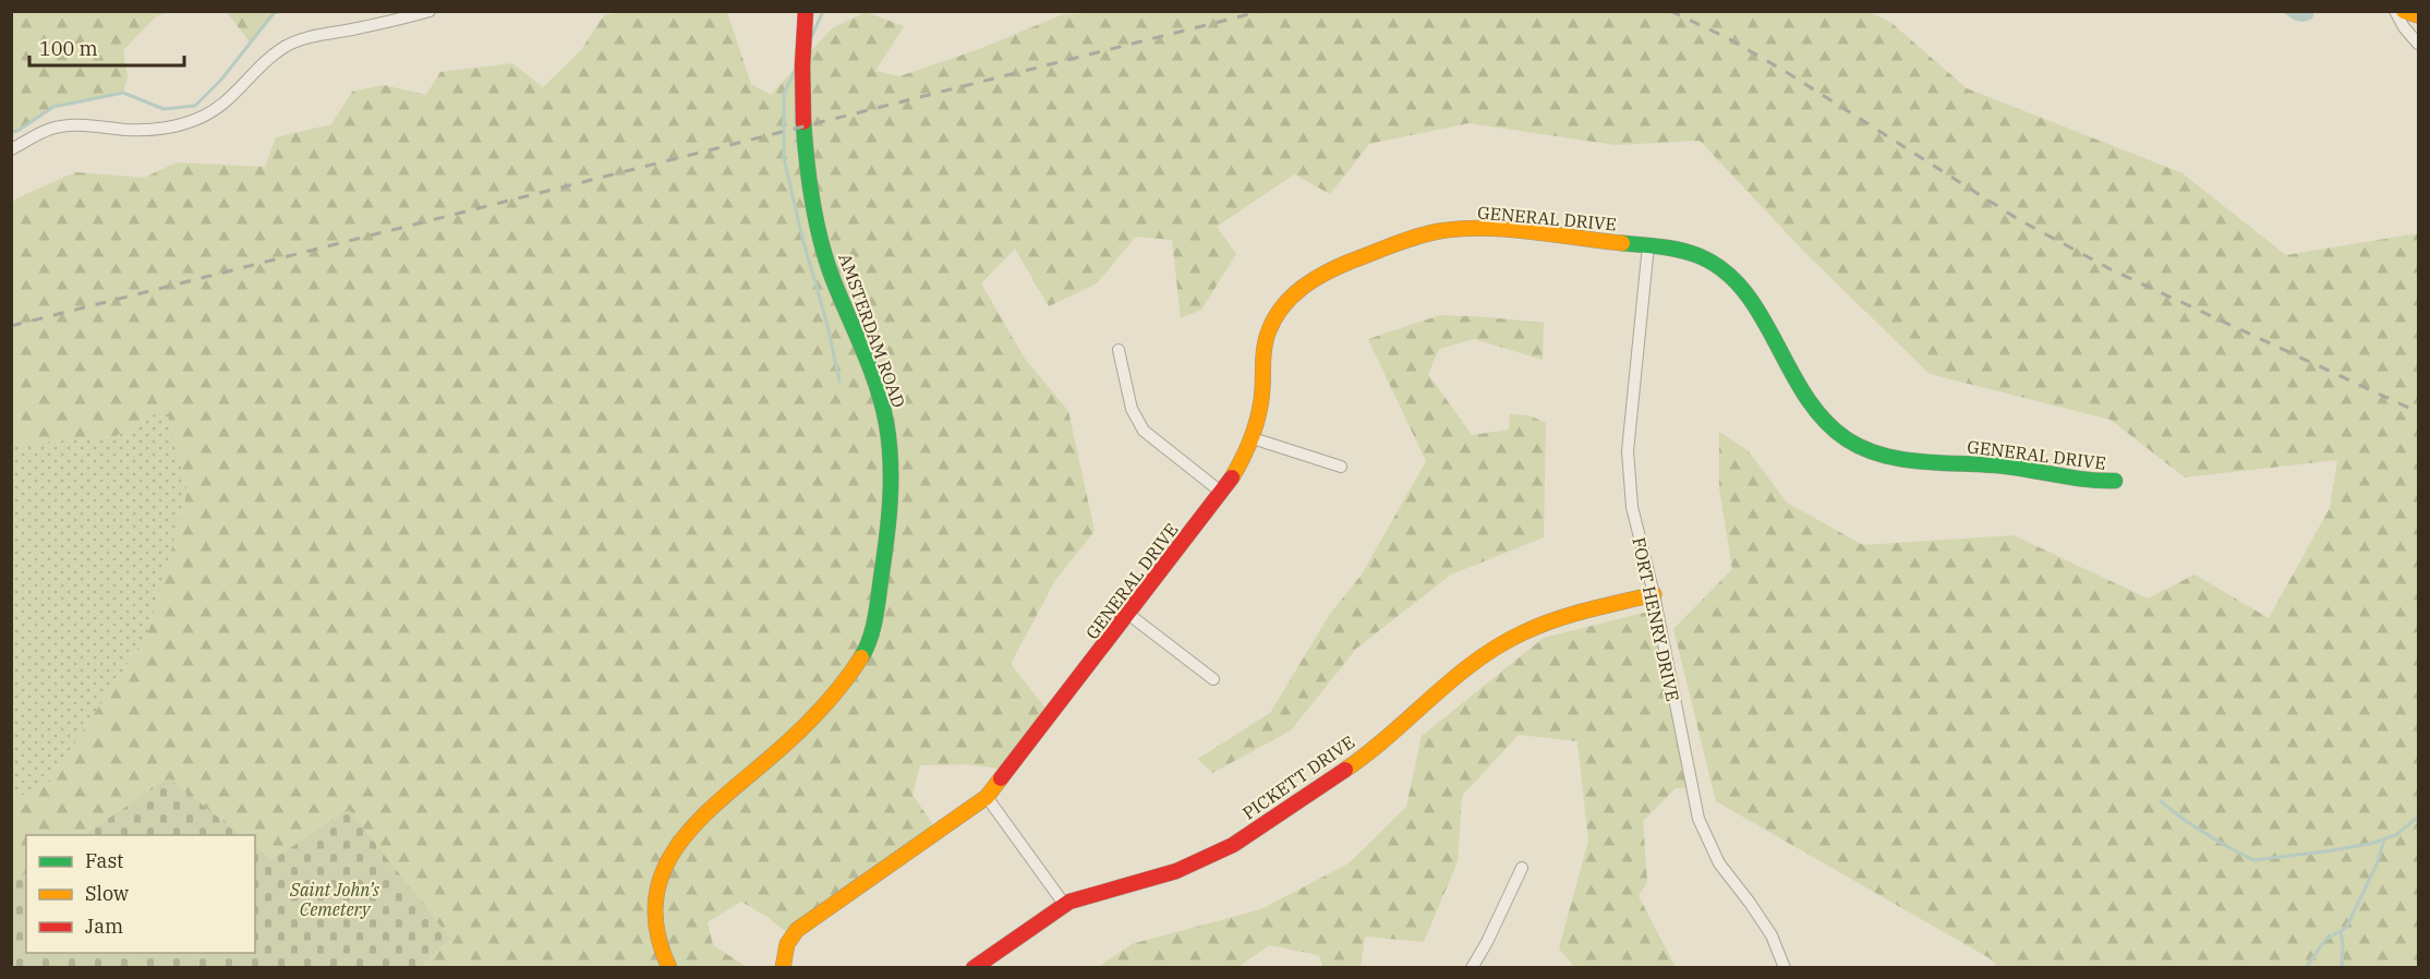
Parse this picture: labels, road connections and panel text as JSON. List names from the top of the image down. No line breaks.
{"streets":{"street":["GENERAL DRIVE","AMSTERDAM ROAD","FORT HENRY DRIVE","PICKETT DRIVE"]},"crossings":[["GENERAL DRIVE","FORT HENRY DRIVE"],["FORT HENRY DRIVE","PICKETT DRIVE"]],"parks":["Saint John’s Cemetery"],"legend":["Fast","Slow","Jam"],"scale_bar":"100 m"}
